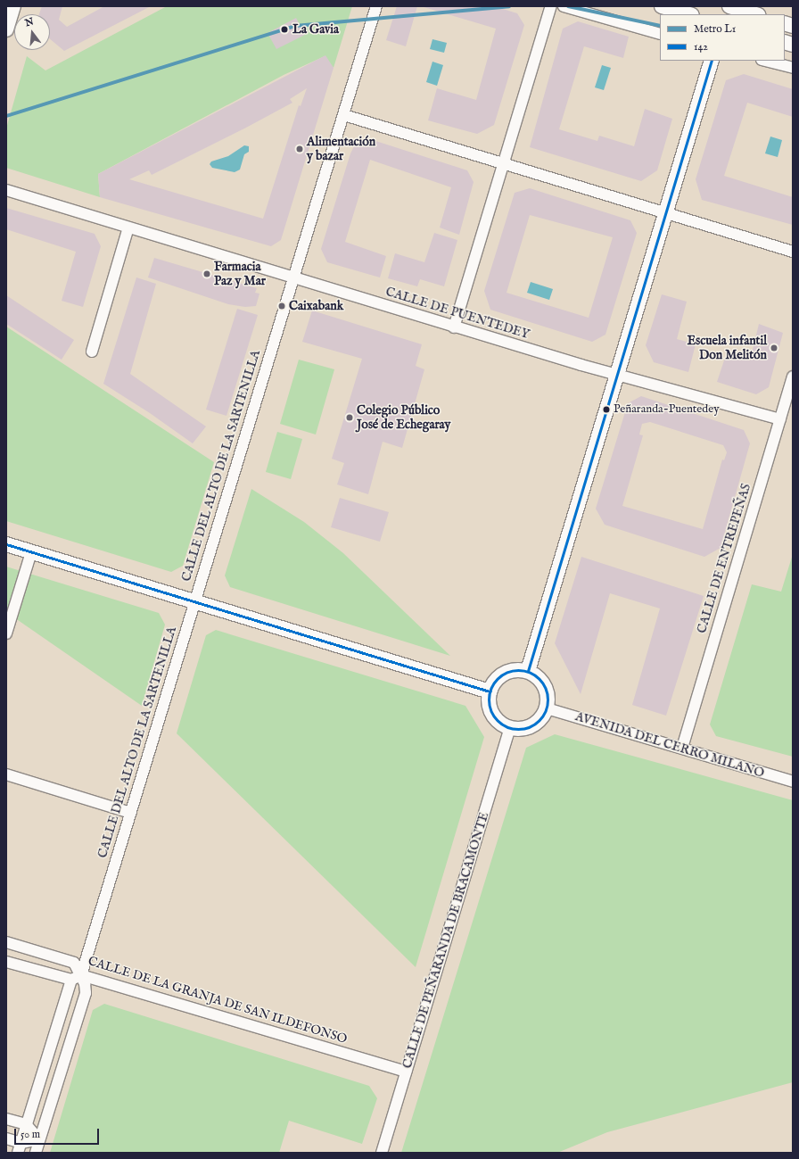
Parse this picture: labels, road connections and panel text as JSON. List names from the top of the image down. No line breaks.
{"streets":{"street":["CALLE DE PUENTEDEY","CALLE DEL ALTO DE LA SARTENILLA","CALLE DE ENTREPEÑAS","AVENIDA DEL CERRO MILANO","CALLE DE PEÑARANDA DE BRACAMONTE","CALLE DE LA GRANJA DE SAN ILDEFONSO"]},"crossings":[["CALLE DE PUENTEDEY","CALLE DEL ALTO DE LA SARTENILLA"],["CALLE DE PUENTEDEY","CALLE DE ENTREPEÑAS"],["CALLE DEL ALTO DE LA SARTENILLA","CALLE DE LA GRANJA DE SAN ILDEFONSO"],["CALLE DE ENTREPEÑAS","AVENIDA DEL CERRO MILANO"],["AVENIDA DEL CERRO MILANO","CALLE DE PEÑARANDA DE BRACAMONTE"],["CALLE DE PEÑARANDA DE BRACAMONTE","CALLE DE LA GRANJA DE SAN ILDEFONSO"]],"places":["La Gavia","Alimentación y bazar","Farmacia Paz y Mar","Caixabank","Escuela infantil Don Melitón","Peñaranda-Puentedey","Colegio Público José de Echegaray"],"lines":["metro line L1","transit line 142"],"legend":["Metro L1","142"],"scale_bar":"50 m","north":"top"}
